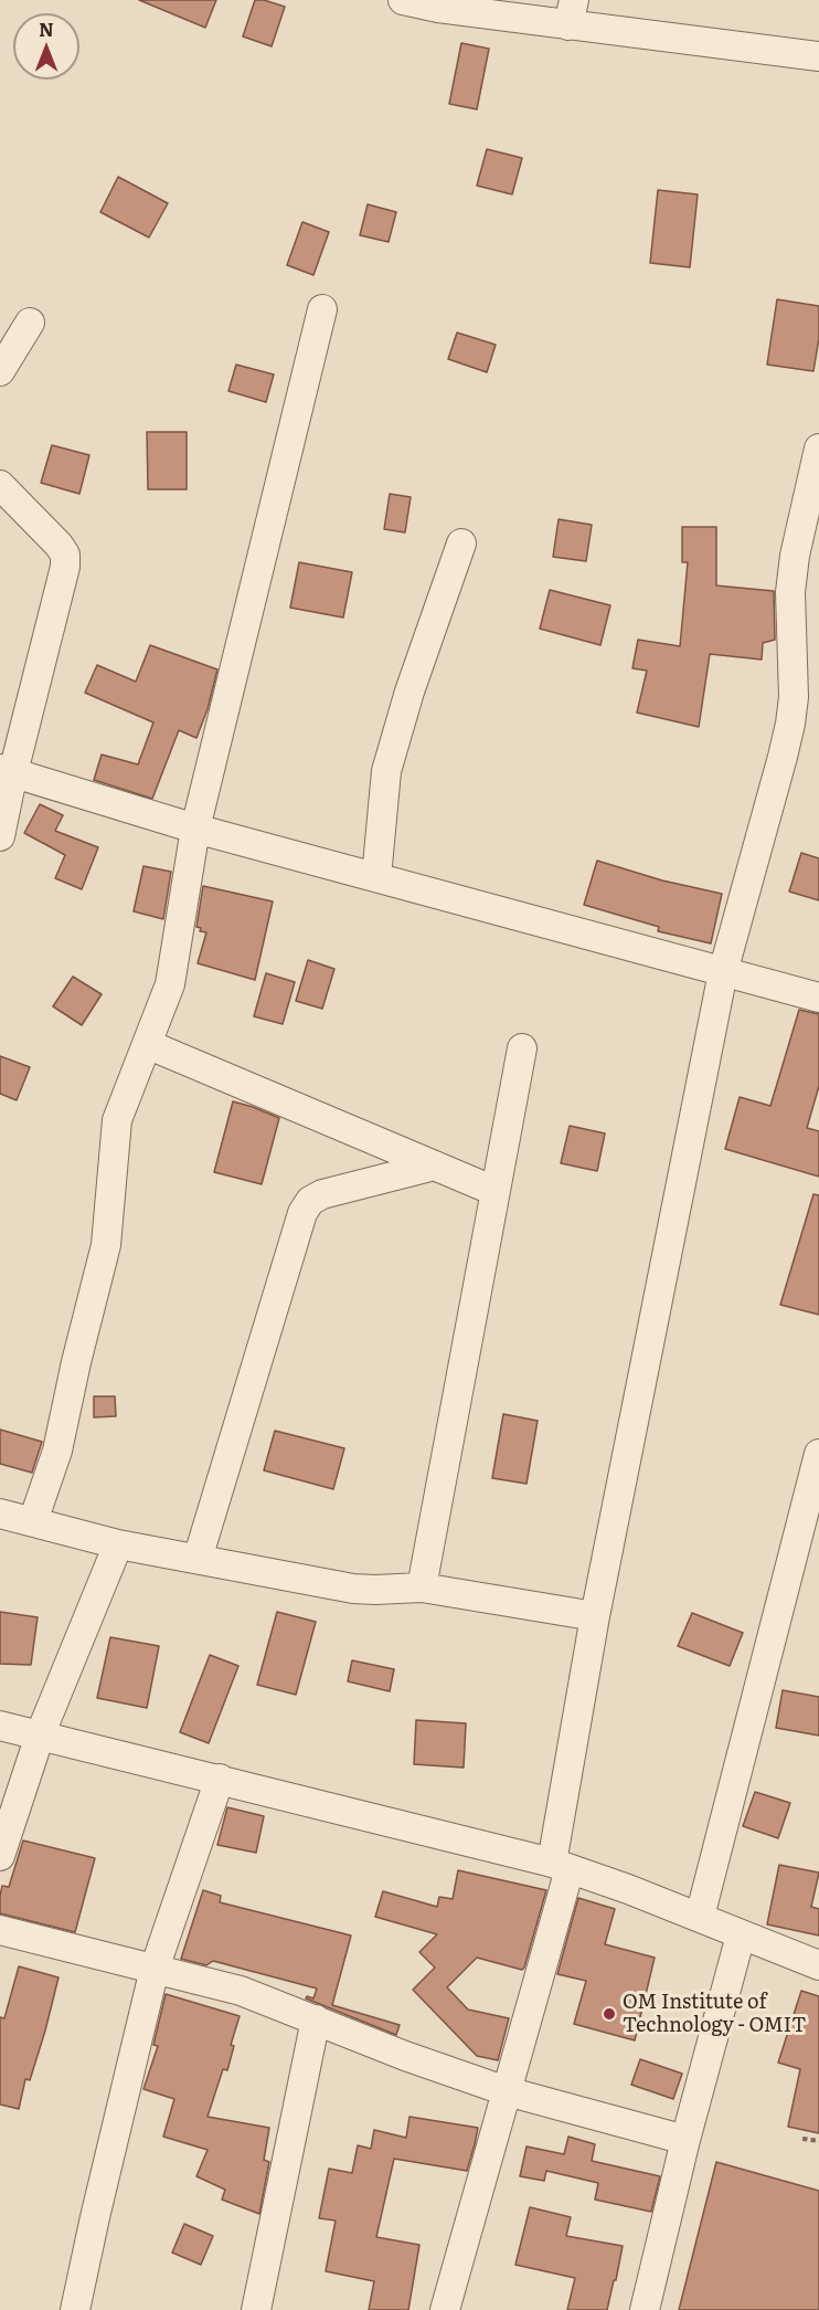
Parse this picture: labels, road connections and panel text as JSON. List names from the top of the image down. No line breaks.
{"places":["OM Institute of Technology - OMIT"],"north":"top"}
